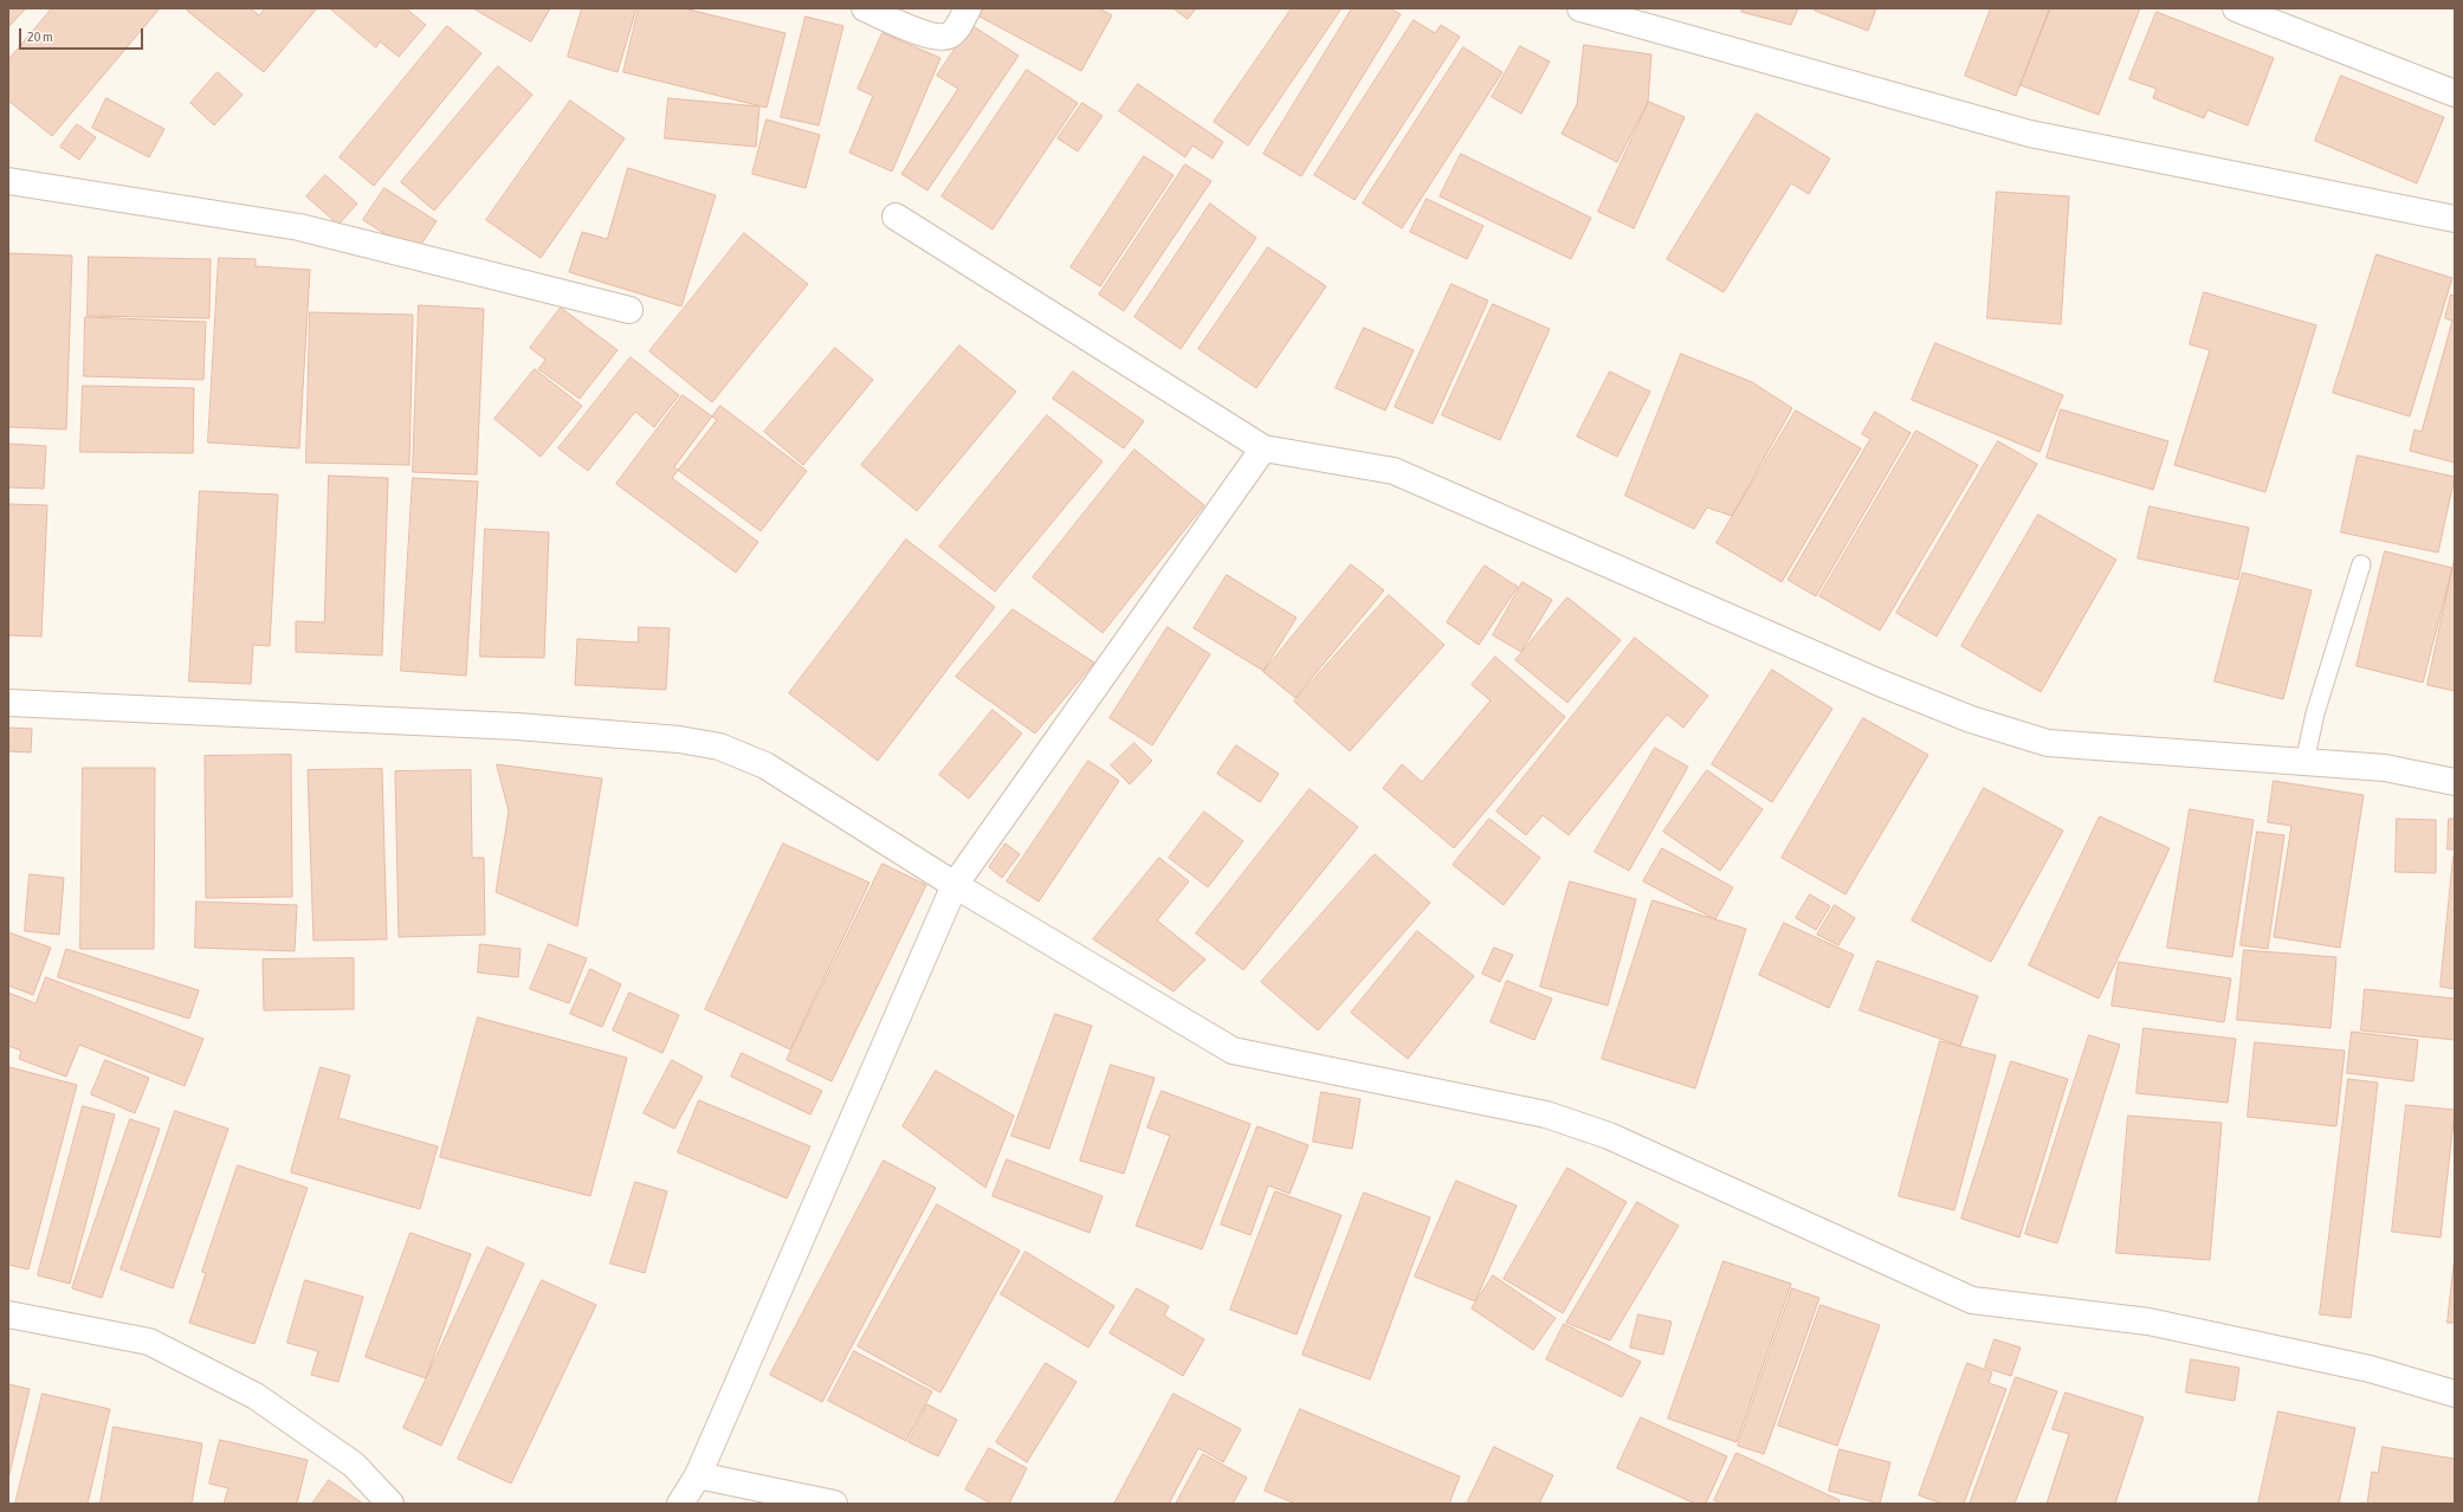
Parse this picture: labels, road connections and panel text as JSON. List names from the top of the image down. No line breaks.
{"scale_bar":"20 m"}
